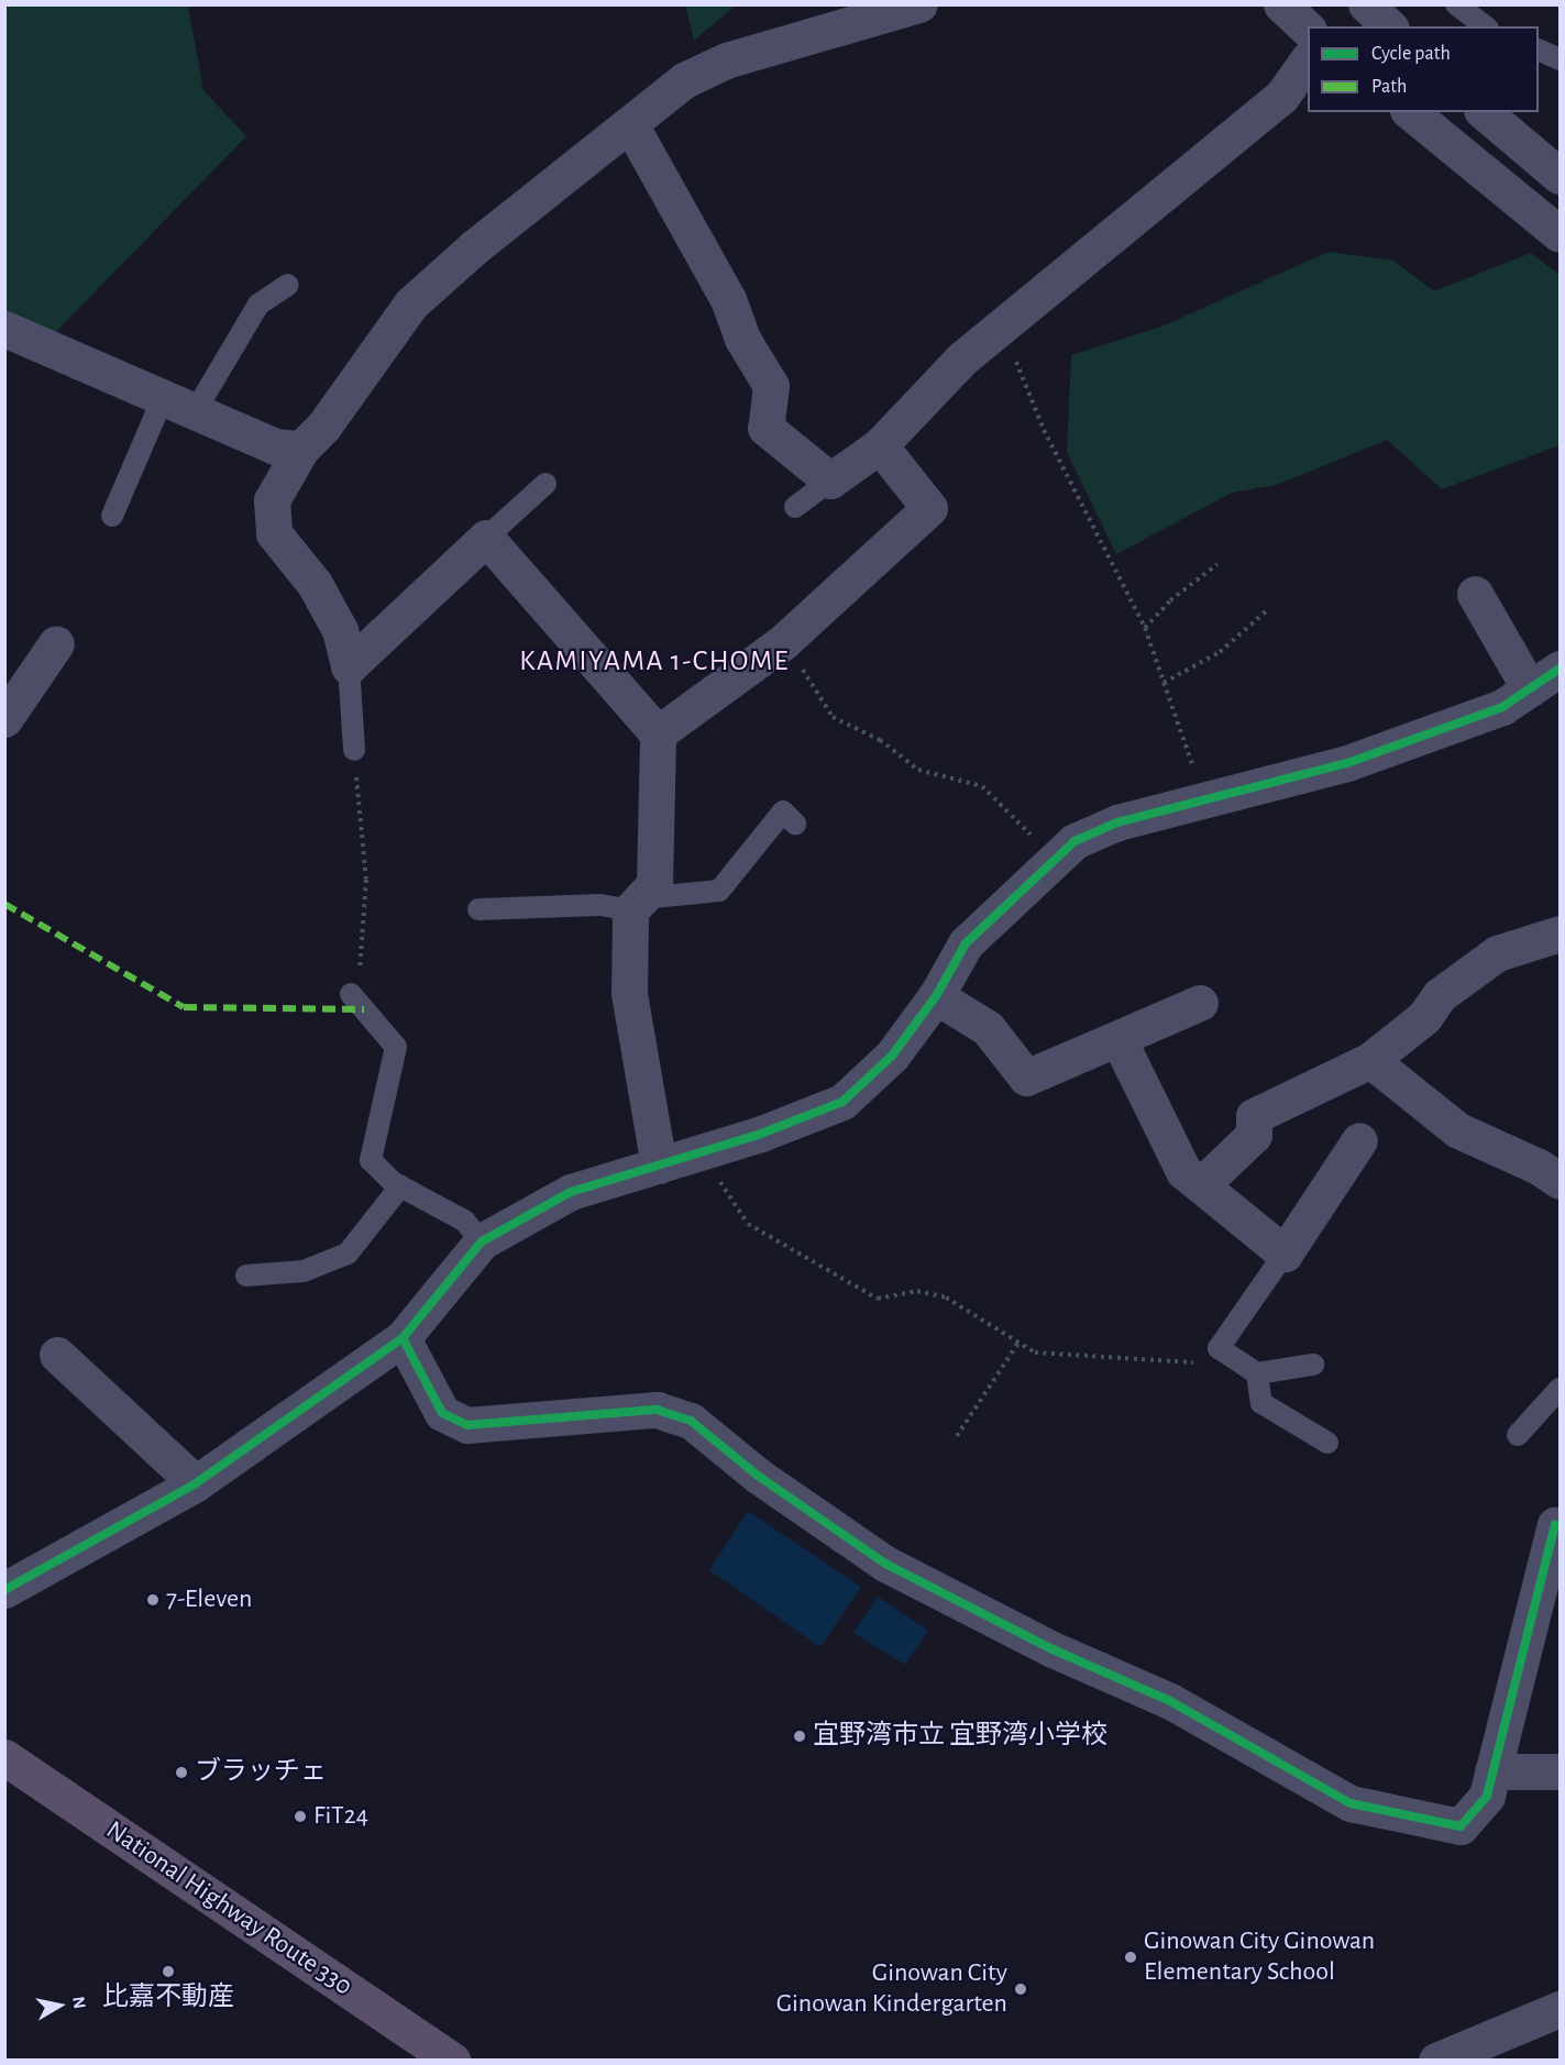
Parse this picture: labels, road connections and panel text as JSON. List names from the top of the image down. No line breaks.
{"streets":{"highway":["National Highway Route 330"]},"districts":["KAMIYAMA 1-CHOME"],"places":["7-Eleven","宜野湾市立 宜野湾小学校","ブラッチェ","FiT24","Ginowan City Ginowan Elementary School","比嘉不動産","Ginowan City Ginowan Kindergarten"],"legend":["Cycle path","Path"],"north":"right"}
